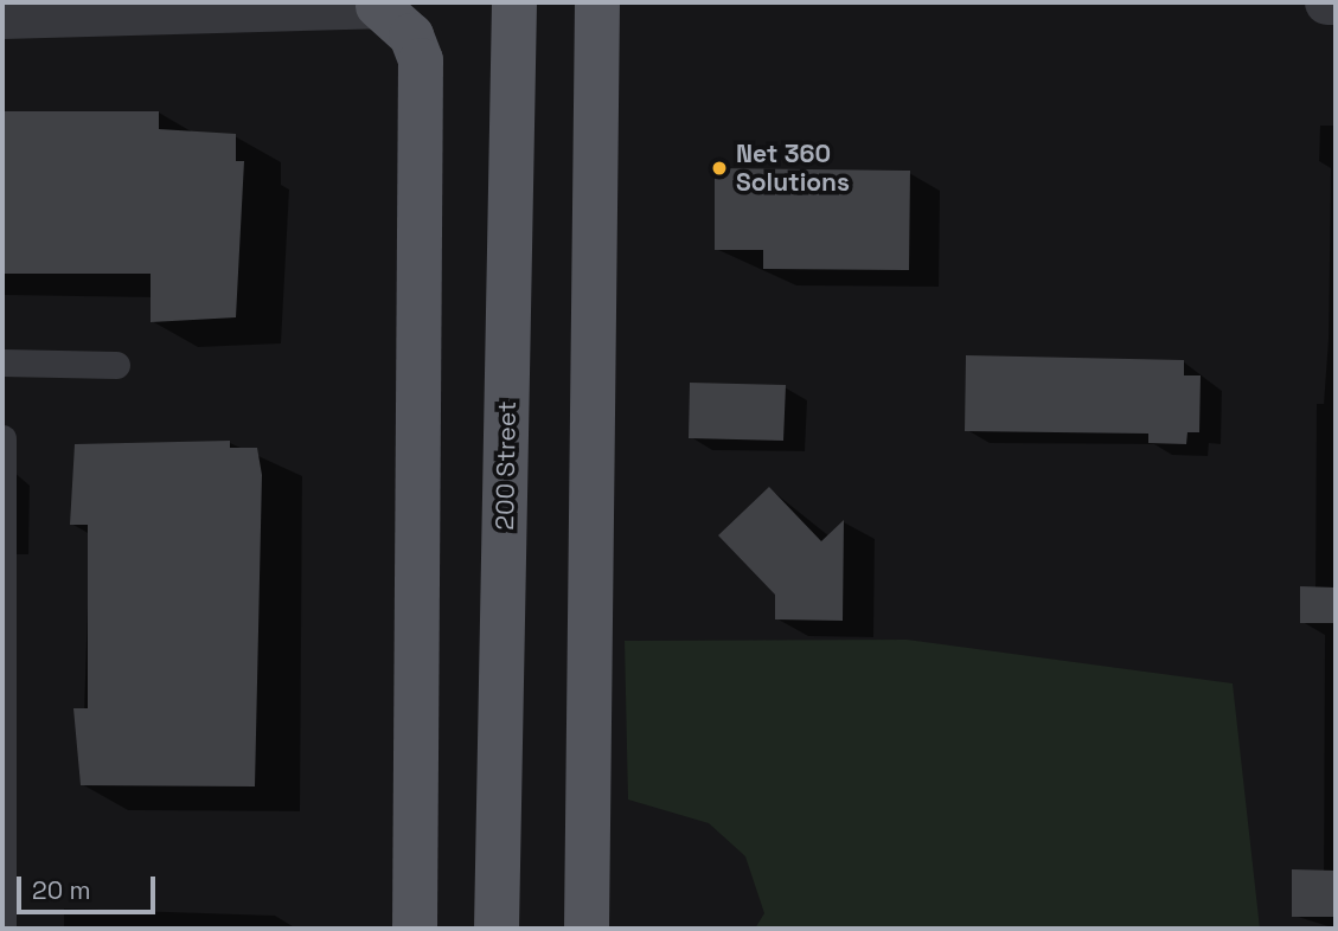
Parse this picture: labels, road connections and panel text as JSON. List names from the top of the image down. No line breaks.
{"streets":{"main road":["200 Street"]},"places":["Net 360 Solutions"],"scale_bar":"20 m"}
